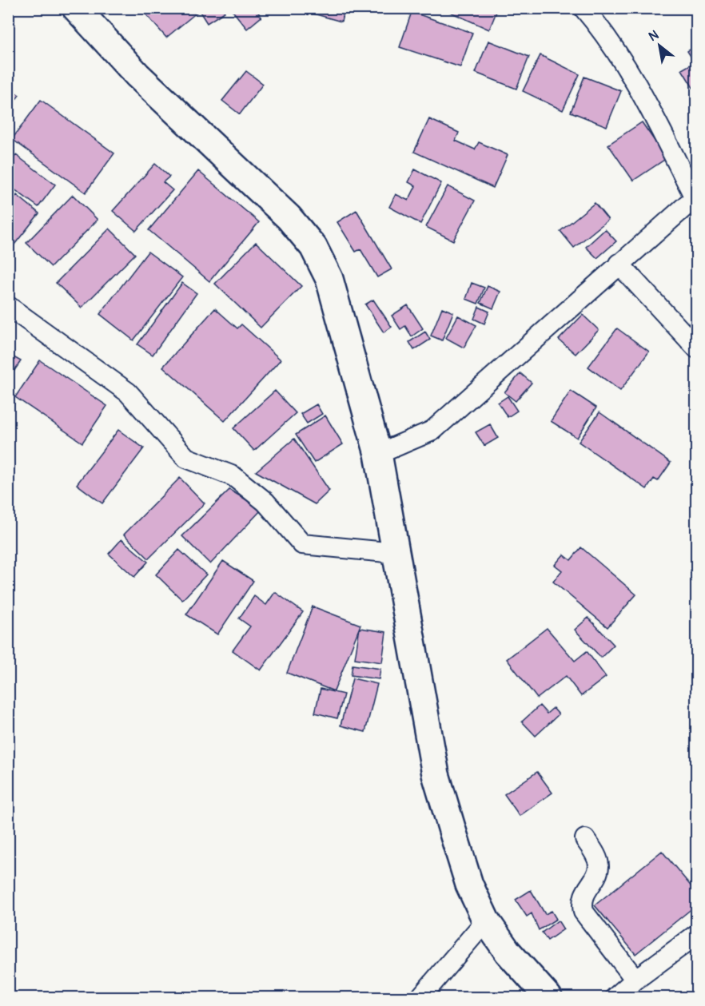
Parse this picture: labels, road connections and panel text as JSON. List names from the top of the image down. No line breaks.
{"north":"top left"}
